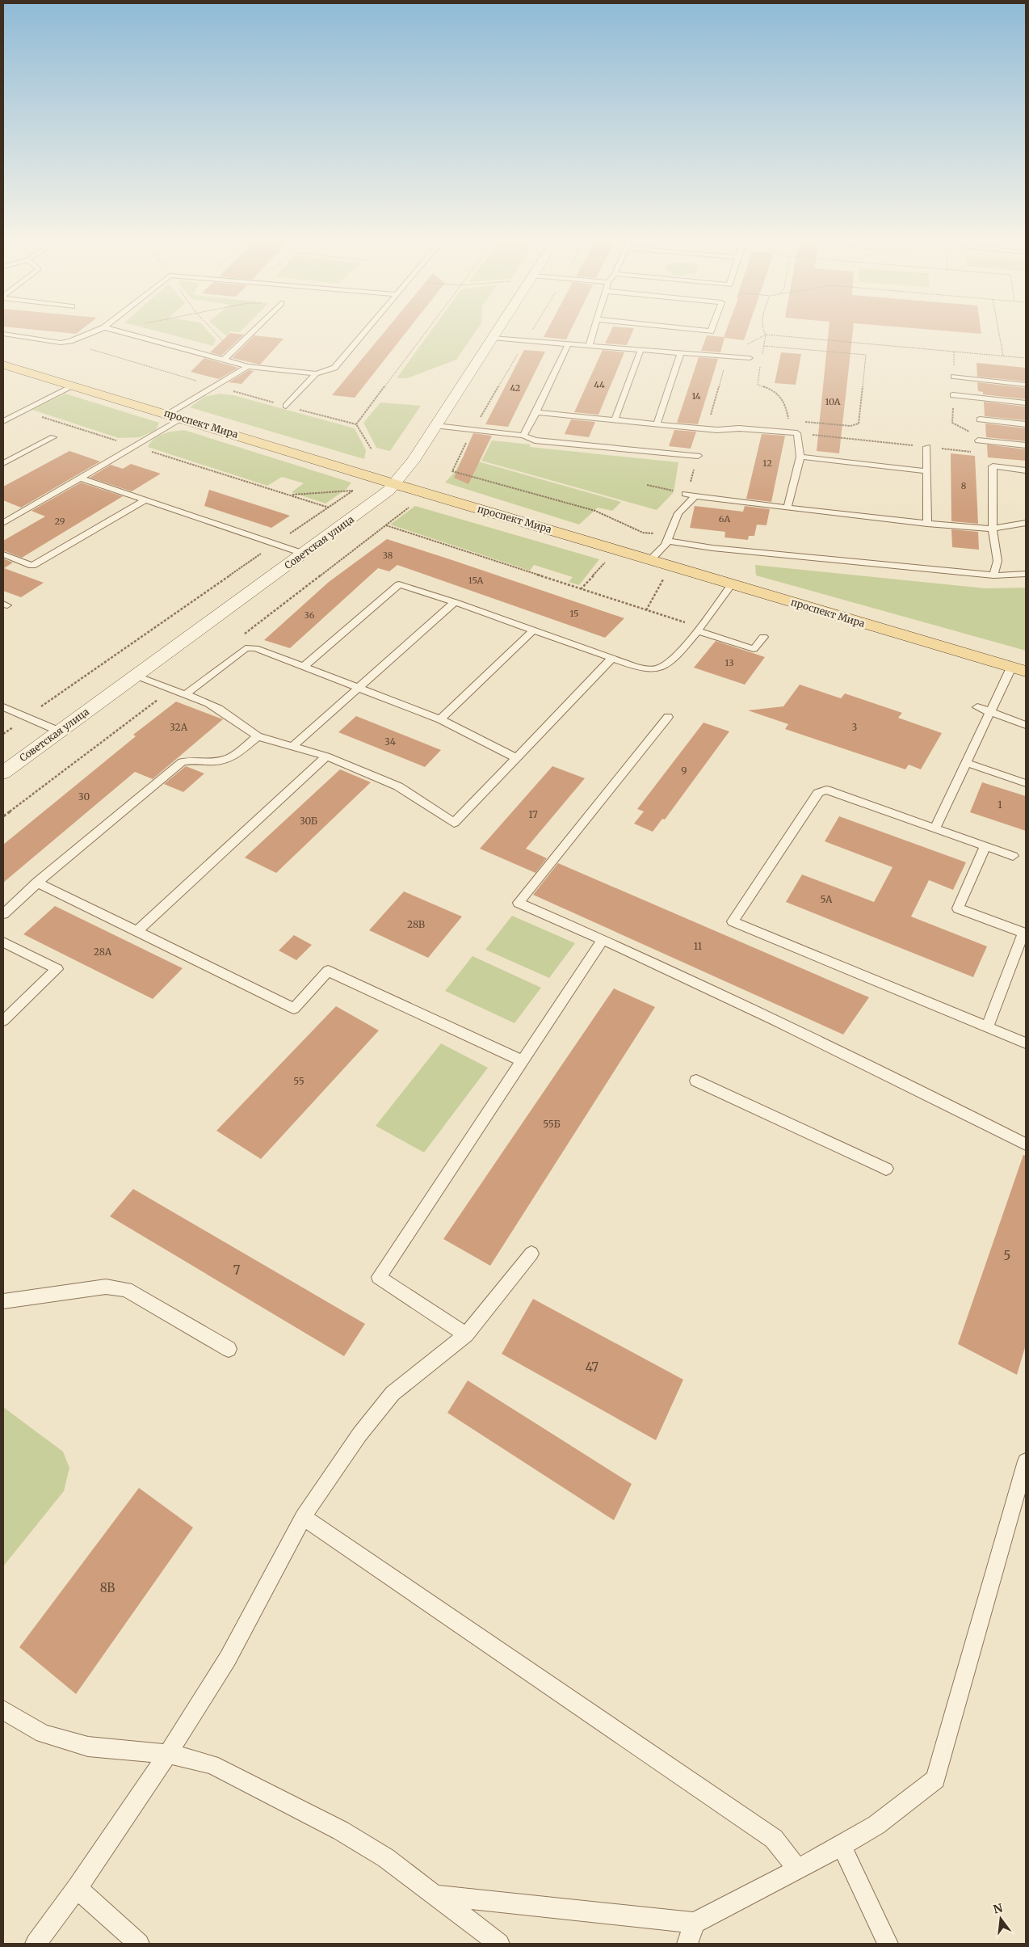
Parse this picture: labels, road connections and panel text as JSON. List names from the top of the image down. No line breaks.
{"streets":{"main road":["проспект Мира","Советская улица"]},"crossings":[["проспект Мира","Советская улица"]],"house_numbers":["44","42","14","10А","12","8","6А","29","38","15А","15","36","13","32А","3","34","9","30","1","17","30Б","5А","28В","11","28А","55","55Б","5","7","47","8В"],"north":"top"}
